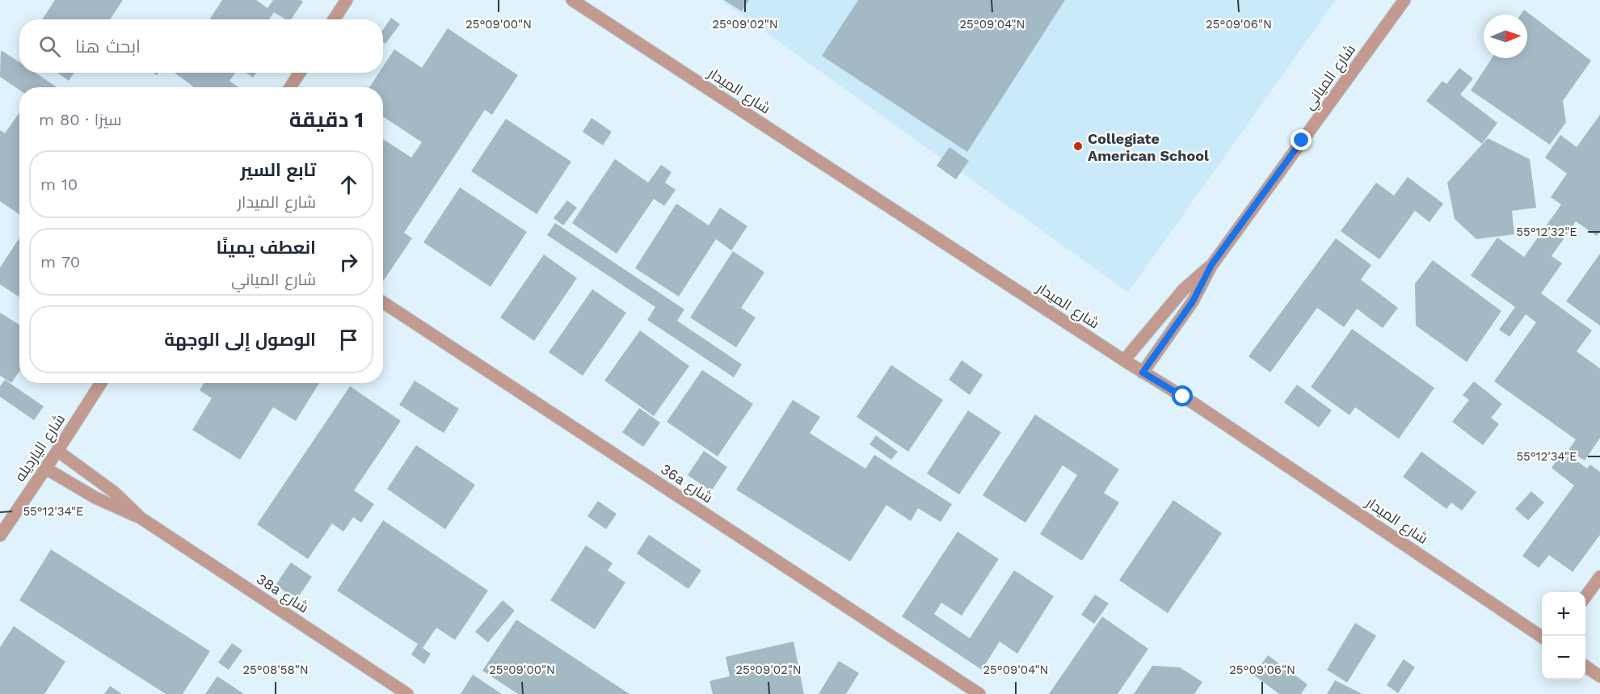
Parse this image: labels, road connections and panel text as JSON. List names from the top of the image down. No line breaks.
{"streets":{"street":["شارع المياني","شارع الميدار","شارع اليارديله","36a شارع","38a شارع"]},"crossings":[["شارع المياني","شارع الميدار"],["شارع اليارديله","38a شارع"]],"places":["Collegiate American School"],"north":"right","page":{"search":"ابحث هنا","heading":["1 دقيقة","سيرًا · 80 m"],"list":[["تابع السير","شارع الميدار","10 m"],["انعطف يمينًا","شارع المياني","70 m"],"الوصول إلى الوجهة"],"map_buttons":["+","−"]},"coordinates":["25°09'00\"N","25°09'02\"N","25°09'04\"N","25°09'06\"N","55°12'32\"E","55°12'34\"E","25°08'58\"N"]}
